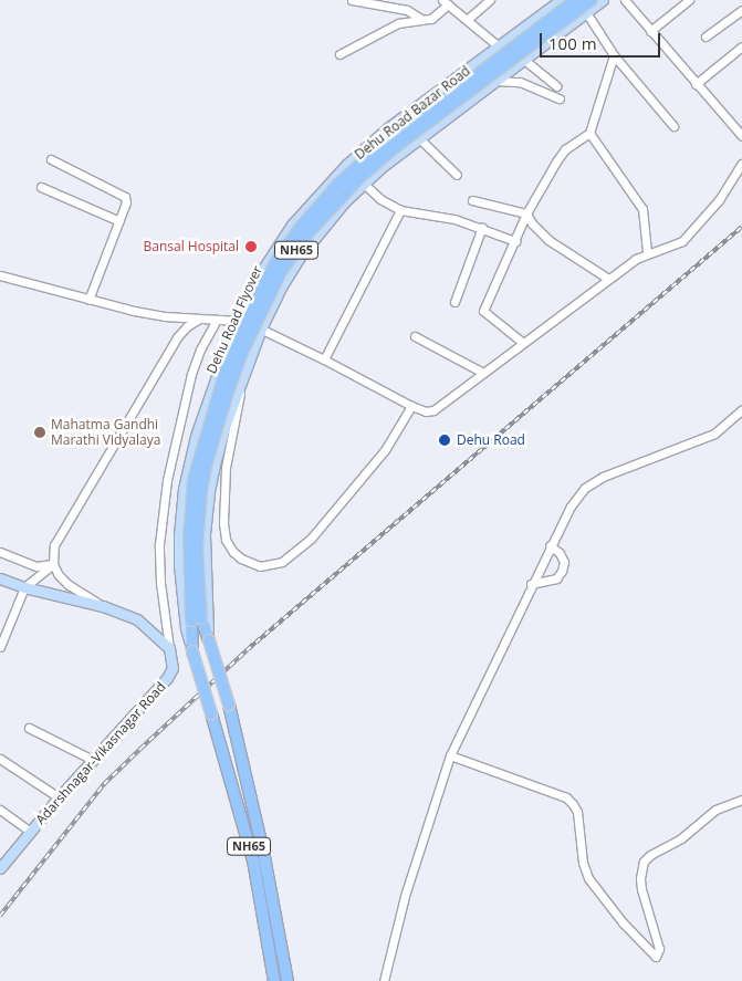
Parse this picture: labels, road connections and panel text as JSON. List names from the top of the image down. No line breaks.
{"streets":{"highway":["NH65","Dehu Road Flyover"],"main road":["Dehu Road Bazar Road","Adarshnagar-Vikasnagar Road"]},"crossings":[["Dehu Road Bazar Road","NH65"],["Dehu Road Bazar Road","Dehu Road Flyover"],["NH65","Dehu Road Flyover"]],"places":["Bansal Hospital","Mahatma Gandhi Marathi Vidyalaya","Dehu Road"],"scale_bar":"100 m"}
